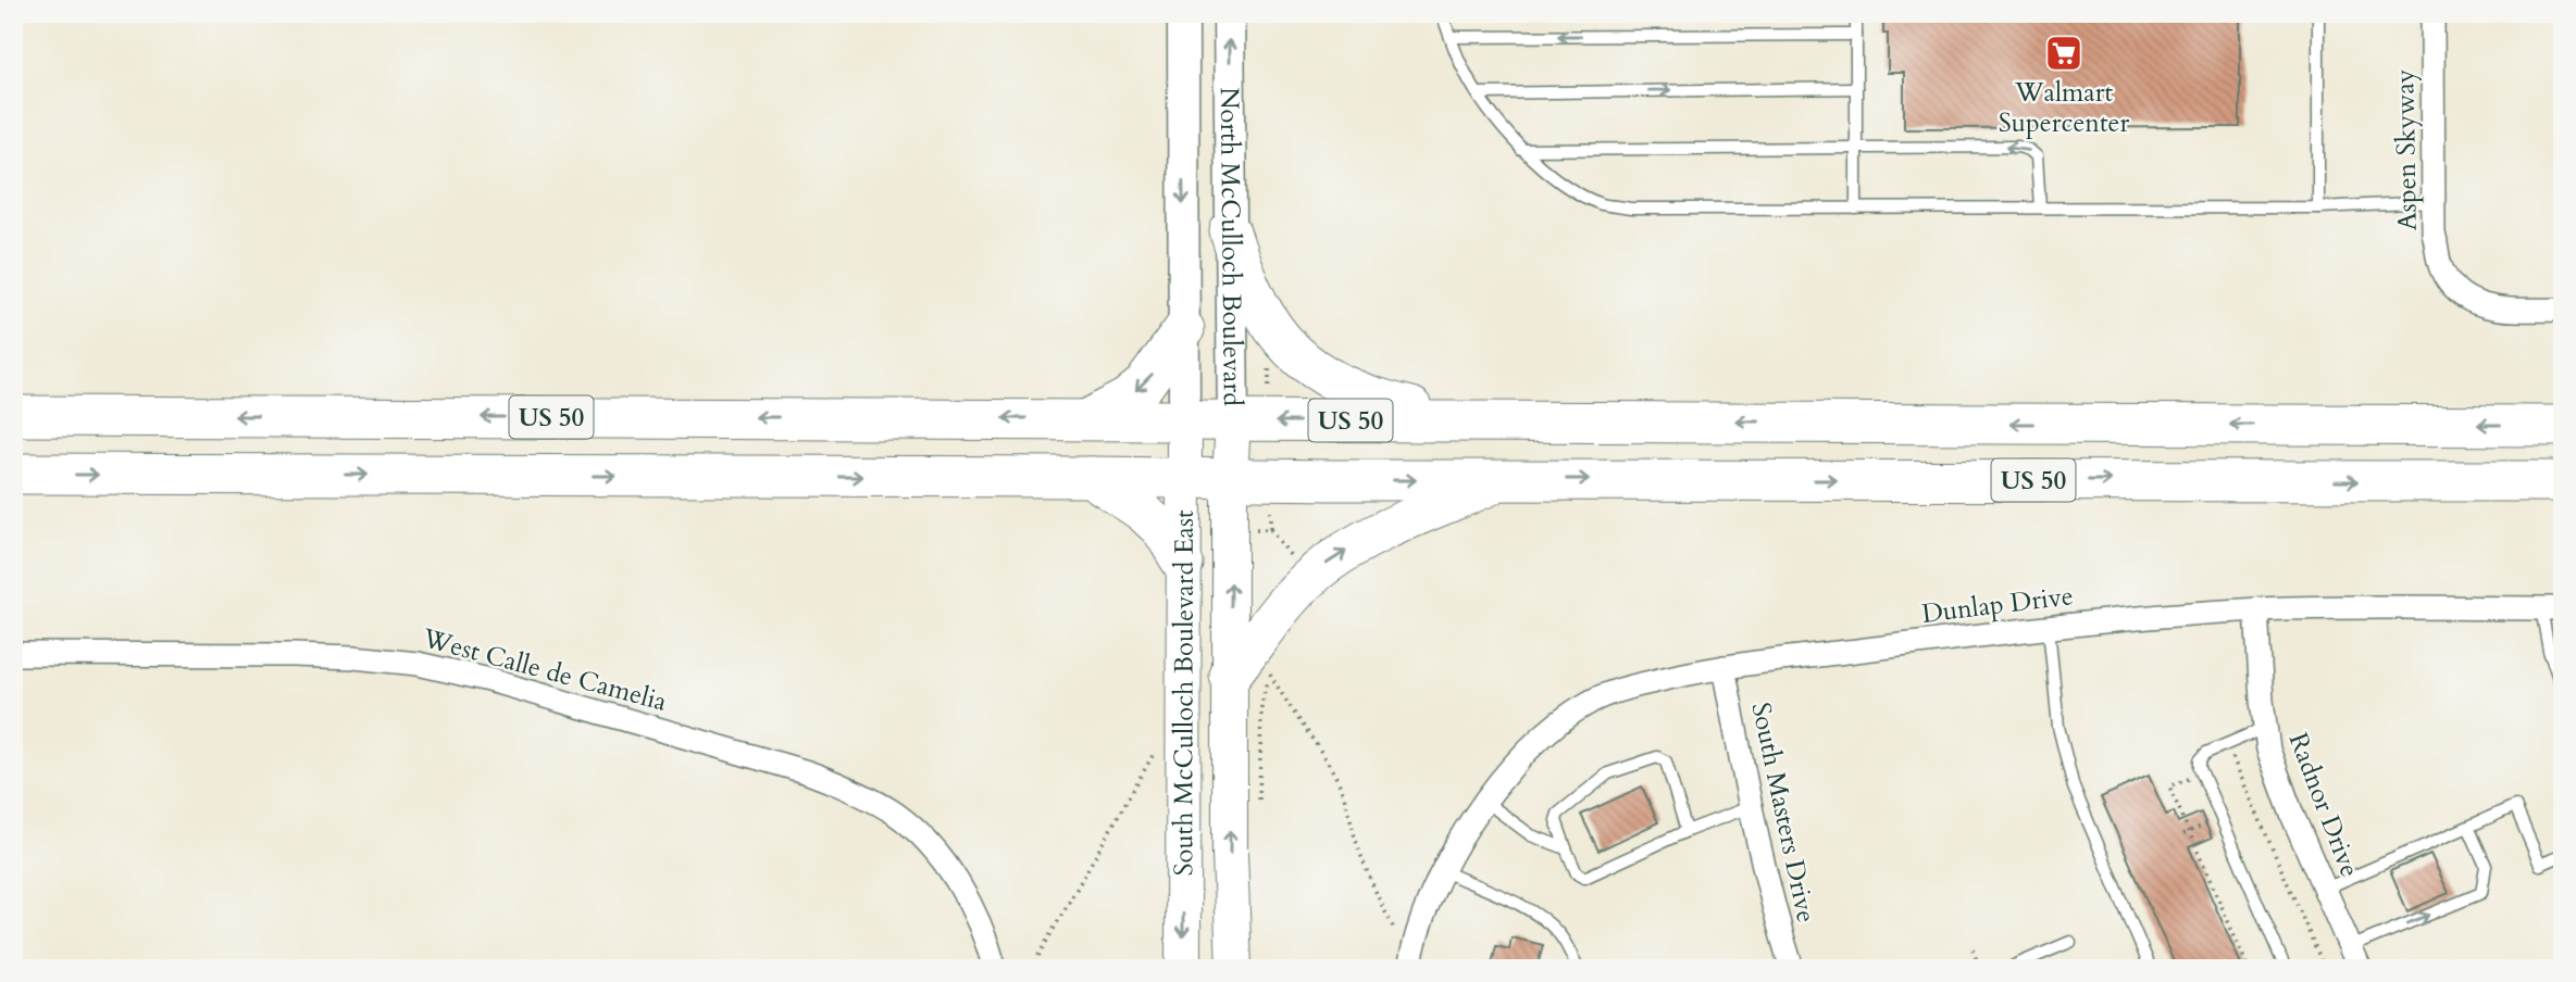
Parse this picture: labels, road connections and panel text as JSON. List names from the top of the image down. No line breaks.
{"streets":{"highway":["US 50"],"main road":["North McCulloch Boulevard","South McCulloch Boulevard East"],"street":["Aspen Skyway","Dunlap Drive","West Calle de Camelia","Radnor Drive","South Masters Drive"]},"crossings":[["North McCulloch Boulevard","US 50"],["North McCulloch Boulevard","South McCulloch Boulevard East"],["US 50","South McCulloch Boulevard East"],["Dunlap Drive","Radnor Drive"],["Dunlap Drive","South Masters Drive"]],"places":{"supermarket":["Walmart Supercenter"]}}
